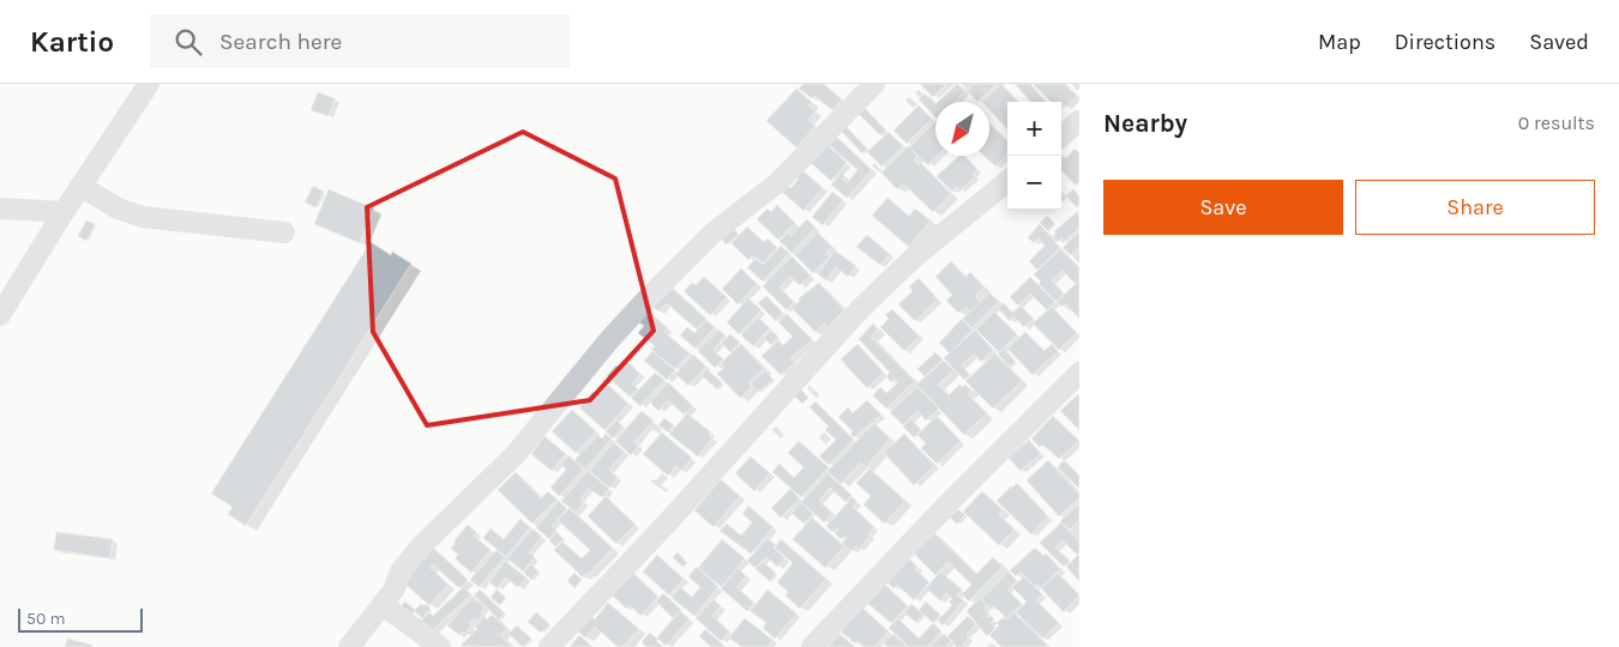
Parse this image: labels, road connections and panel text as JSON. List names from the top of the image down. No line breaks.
{"scale_bar":"50 m","north":"bottom left","page":{"header":"Kartio","search":"Search here","nav":["Map","Directions","Saved"],"heading":["Nearby","0 results"],"map_buttons":["+","−"],"buttons":["Save","Share"],"scale":"50 m"}}
